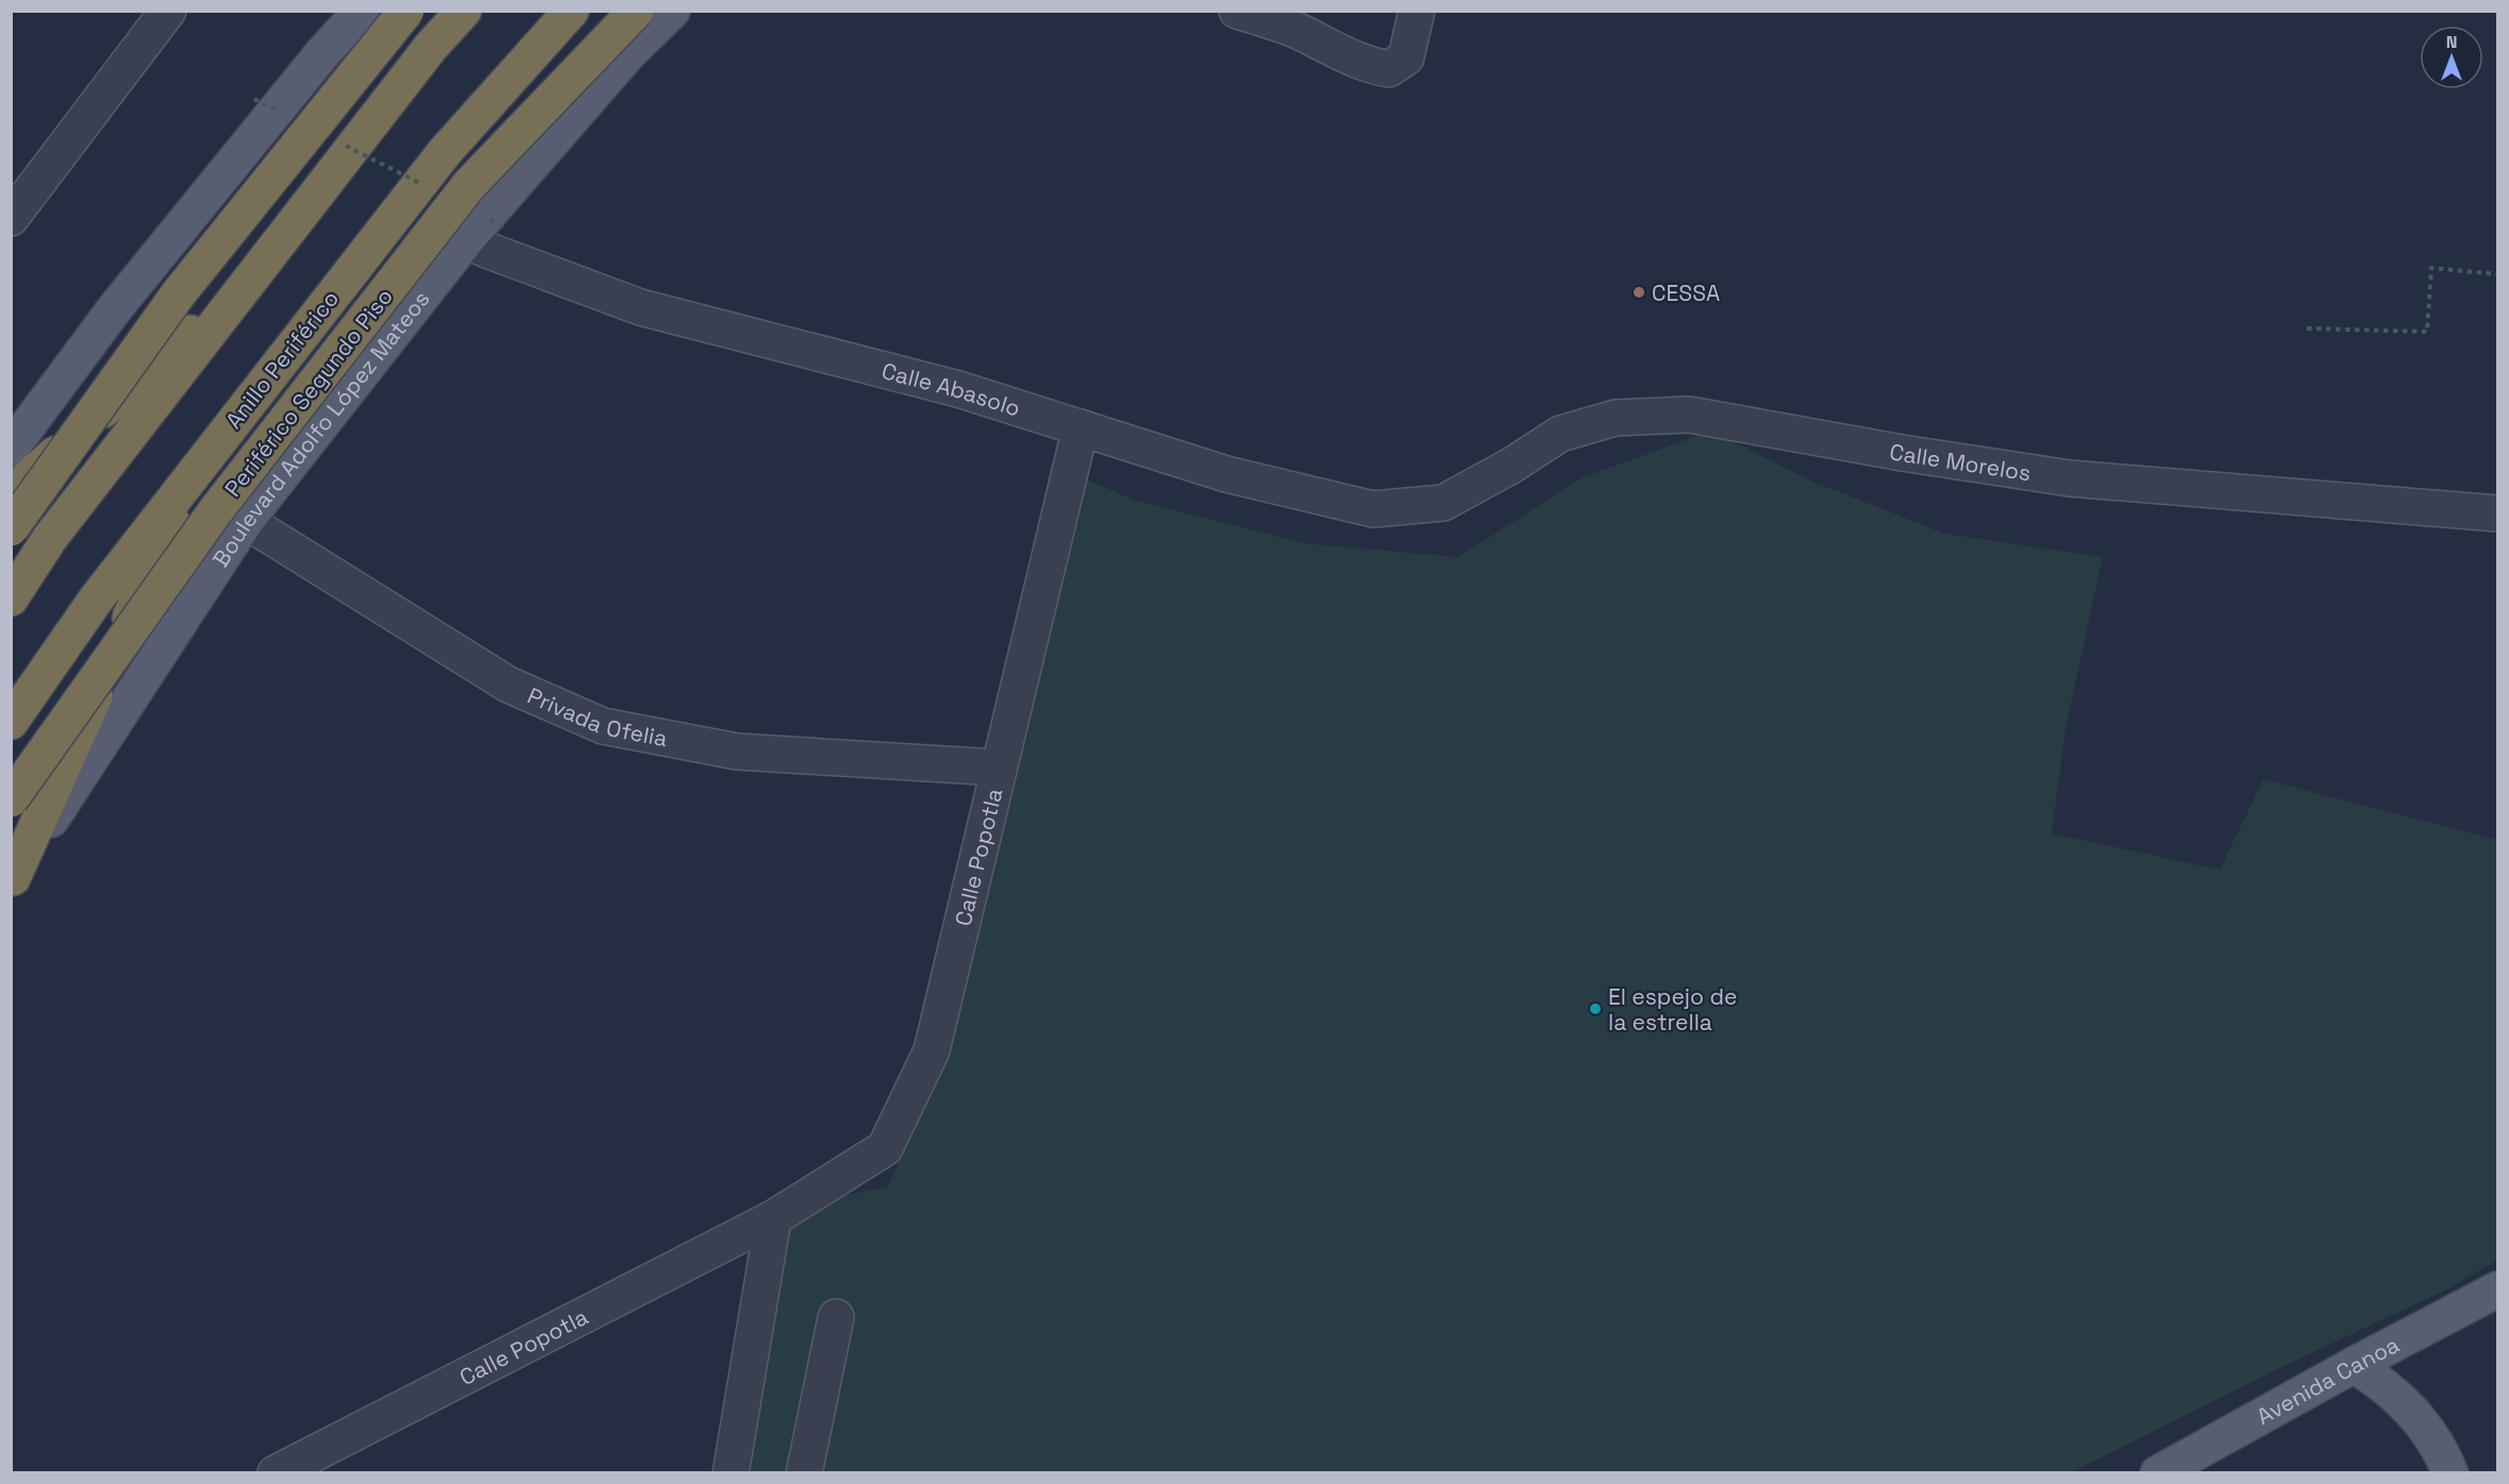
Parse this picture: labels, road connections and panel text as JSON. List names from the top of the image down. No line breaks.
{"streets":{"highway":["Anillo Periférico","Periférico Segundo Piso"],"main road":["Boulevard Adolfo López Mateos","Avenida Canoa"],"street":["Calle Abasolo","Calle Morelos","Privada Ofelia","Calle Popotla"]},"crossings":[["Calle Abasolo","Boulevard Adolfo López Mateos"],["Calle Abasolo","Calle Morelos"],["Calle Abasolo","Calle Popotla"],["Boulevard Adolfo López Mateos","Privada Ofelia"],["Privada Ofelia","Calle Popotla"]],"places":["CESSA","El espejo de la estrella"],"north":"top"}
